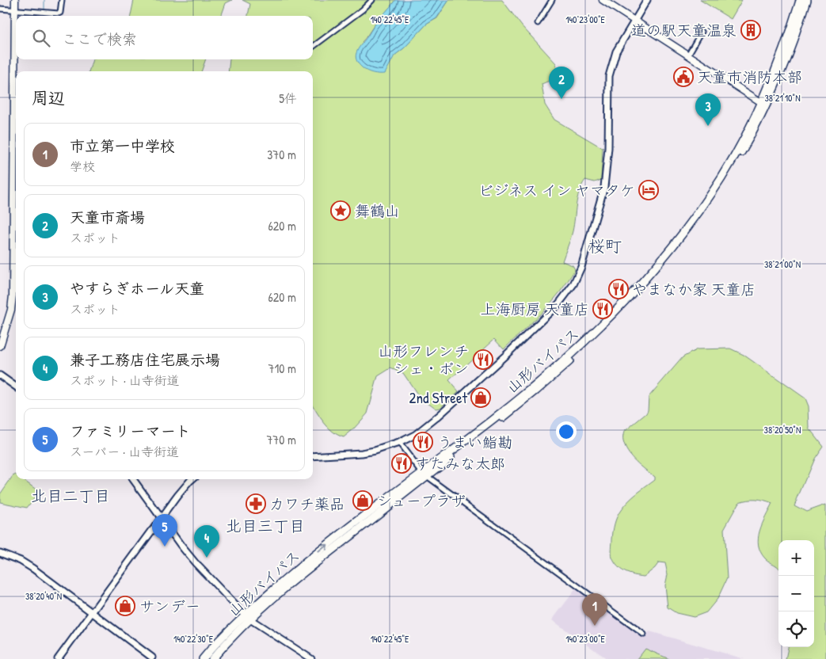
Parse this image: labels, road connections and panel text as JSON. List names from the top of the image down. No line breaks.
{"streets":{"highway":["山形バイパス"]},"districts":["桜町","北目二丁目","北目三丁目"],"places":{"building":["道の駅天童温泉"],"public building":["天童市消防本部"],"hotel":["ビジネス イン ヤマタケ"],"place":["舞鶴山"],"restaurant":["やまなか家 天童店","上海厨房 天童店","山形フレンチ シェ・ボン","うまい鮨勘","すたみな太郎"],"shop":["2nd Street","シュープラザ","サンデー"],"pharmacy":["カワチ薬品"]},"page":{"search":"ここで検索","pins":["2","3","5","4","1"],"heading":["周辺","5件"],"list":[{"mark":"1","name":"市立第一中学校","note":"学校","value":"370 m"},{"mark":"2","name":"天童市斎場","note":"スポット","value":"620 m"},{"mark":"3","name":"やすらぎホール天童","note":"スポット","value":"620 m"},{"mark":"4","name":"兼子工務店住宅展示場","note":"スポット · 山寺街道","value":"710 m"},{"mark":"5","name":"ファミリーマート","note":"スーパー · 山寺街道","value":"770 m"}],"map_buttons":["+","−"]},"coordinates":["140°22'45\"E","140°23'00\"E","38°21'10\"N","38°21'00\"N","38°20'50\"N","38°20'40\"N","140°22'30\"E"]}
